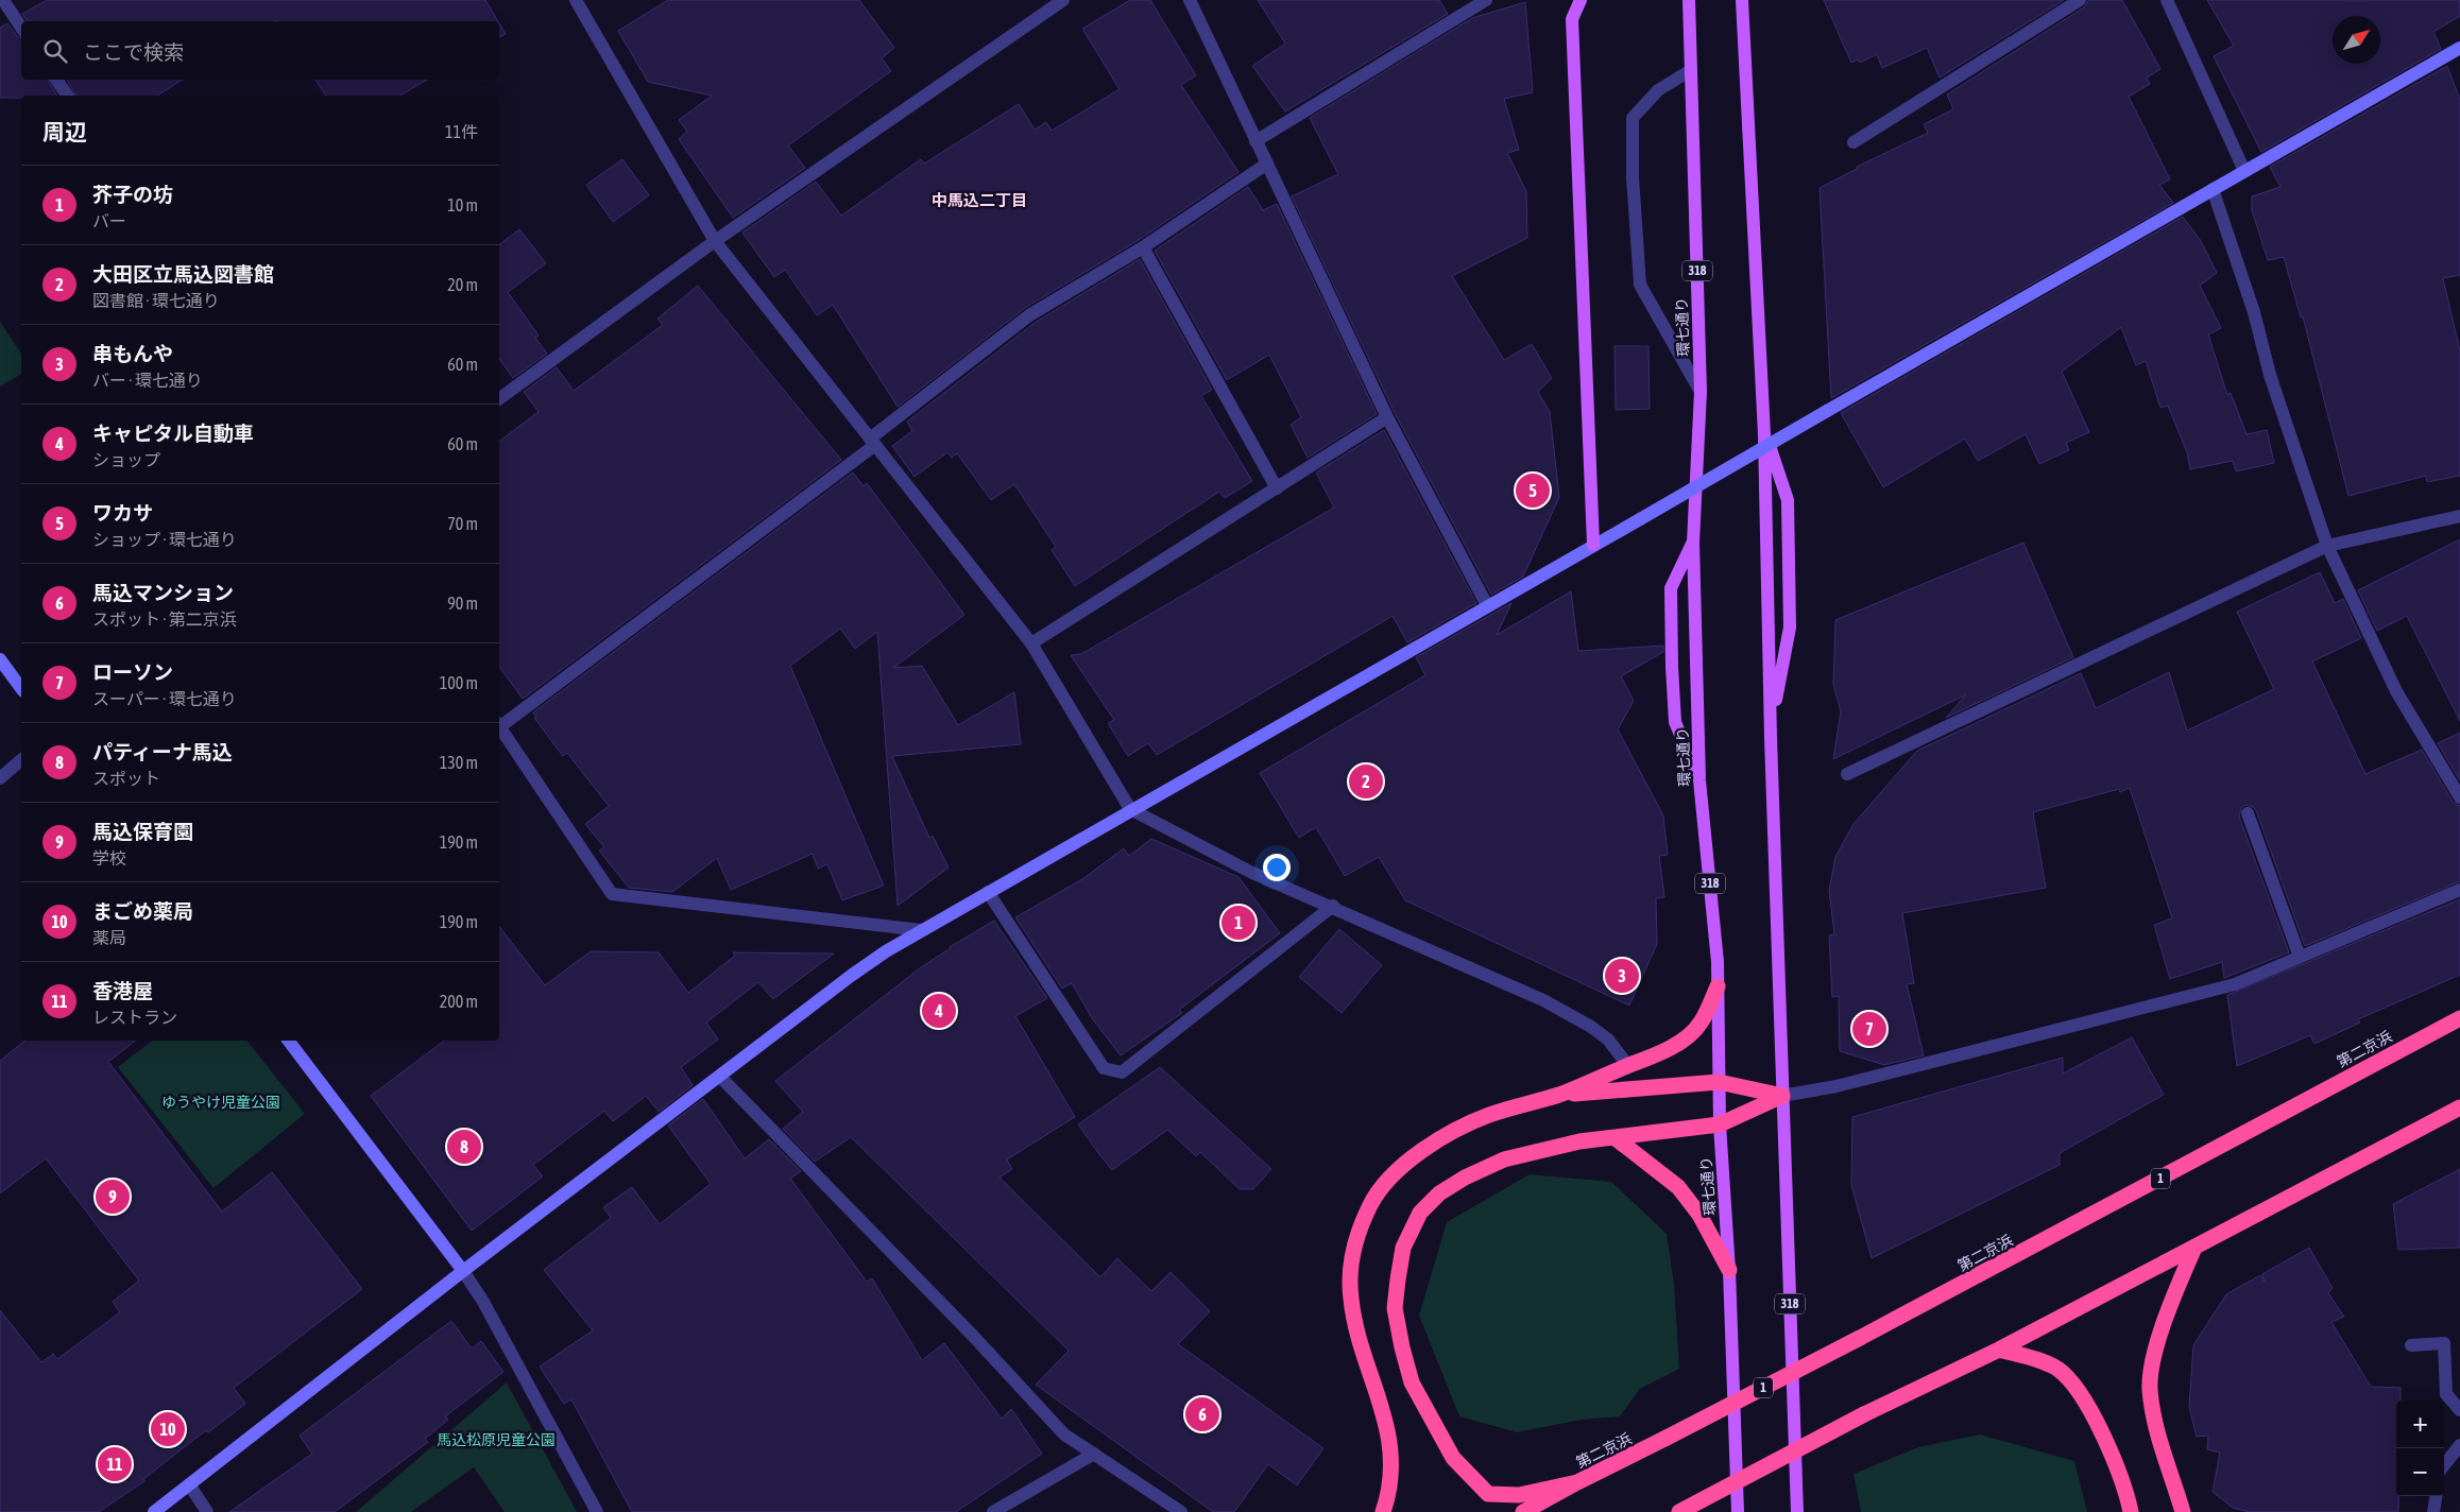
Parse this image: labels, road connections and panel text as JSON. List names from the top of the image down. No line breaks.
{"streets":{"highway":["第二京浜","1"],"main road":["318","環七通り"]},"districts":["中馬込二丁目"],"parks":["ゆうやけ児童公園","馬込松原児童公園"],"north":"top right","page":{"search":"ここで検索","heading":["周辺","11件"],"list":[{"mark":"1","name":"芥子の坊","note":"バー","value":"10 m"},{"mark":"2","name":"大田区立馬込図書館","note":"図書館 · 環七通り","value":"20 m"},{"mark":"3","name":"串もんや","note":"バー · 環七通り","value":"60 m"},{"mark":"4","name":"キャピタル自動車","note":"ショップ","value":"60 m"},{"mark":"5","name":"ワカサ","note":"ショップ · 環七通り","value":"70 m"},{"mark":"6","name":"馬込マンション","note":"スポット · 第二京浜","value":"90 m"},{"mark":"7","name":"ローソン","note":"スーパー · 環七通り","value":"100 m"},{"mark":"8","name":"パティーナ馬込","note":"スポット","value":"130 m"},{"mark":"9","name":"馬込保育園","note":"学校","value":"190 m"},{"mark":"10","name":"まごめ薬局","note":"薬局","value":"190 m"},{"mark":"11","name":"香港屋","note":"レストラン","value":"200 m"}],"pins":["5","2","1","3","4","7","8","9","6","10","11"],"map_buttons":["+","−"]}}
